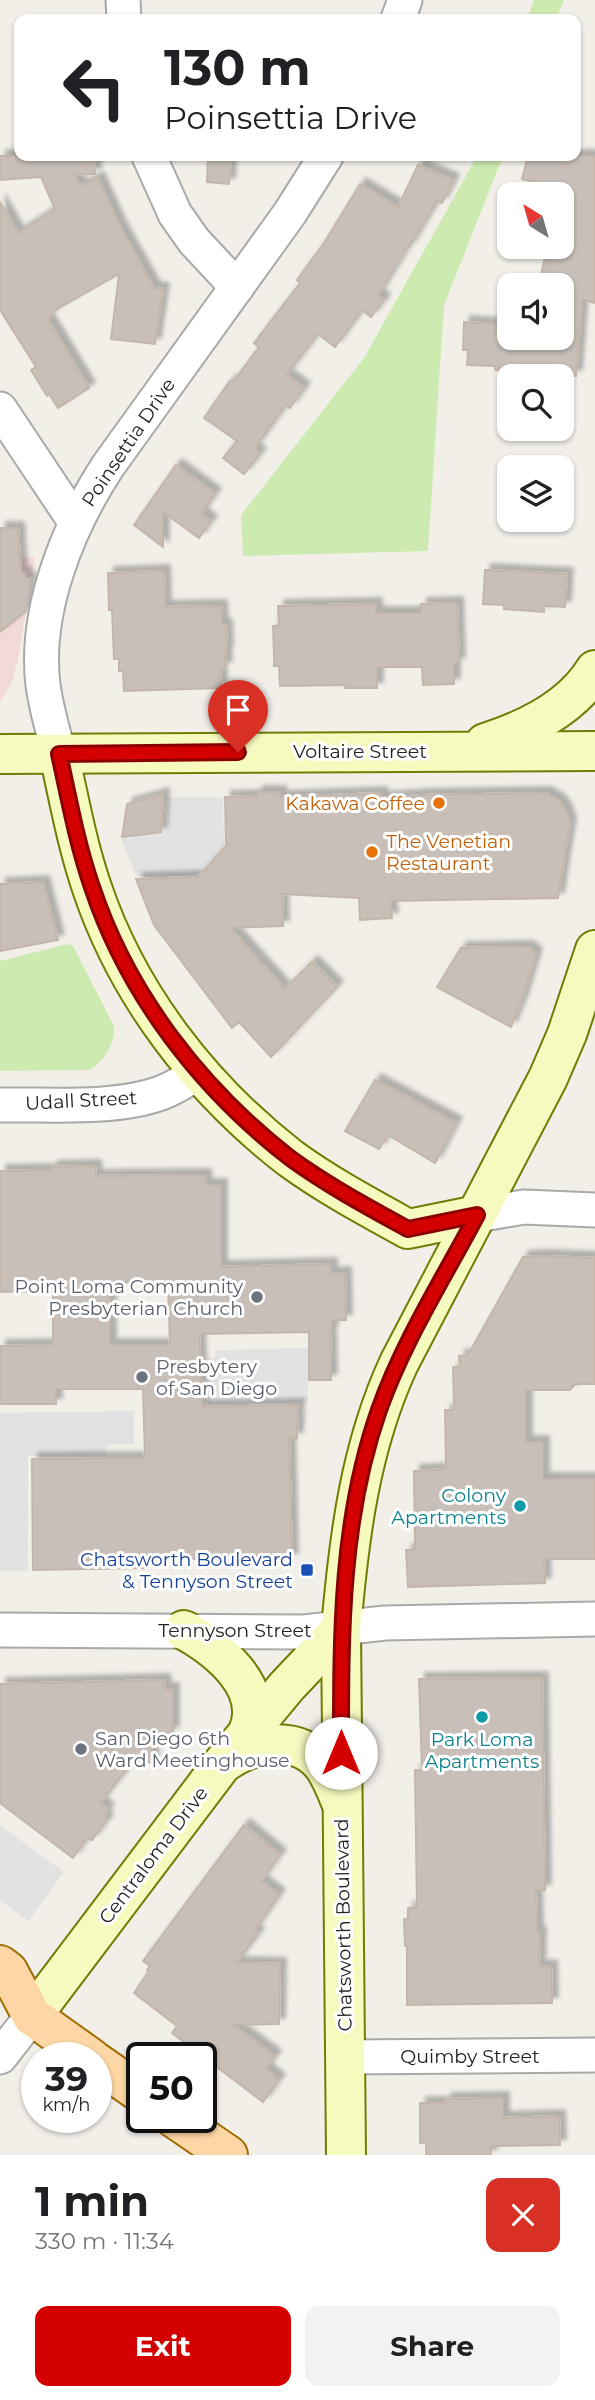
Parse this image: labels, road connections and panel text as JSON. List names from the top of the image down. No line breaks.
{"streets":{"main road":["Poinsettia Drive","Voltaire Street","Centraloma Drive","Chatsworth Boulevard"],"street":["Udall Street","Tennyson Street","Quimby Street"]},"crossings":[["Poinsettia Drive","Voltaire Street"],["Poinsettia Drive","Udall Street"],["Poinsettia Drive","Chatsworth Boulevard"],["Tennyson Street","Centraloma Drive"],["Tennyson Street","Chatsworth Boulevard"],["Centraloma Drive","Chatsworth Boulevard"],["Chatsworth Boulevard","Quimby Street"]],"places":{"other":["Kakawa Coffee","The Venetian Restaurant","Point Loma Community Presbyterian Church","Presbytery of San Diego","Colony Apartments","Park Loma Apartments","San Diego 6th Ward Meetinghouse"],"transit":["Chatsworth Boulevard & Tennyson Street"]},"north":"top left","page":{"turn":["130 m","Poinsettia Drive"],"speed":"39 km/h","limit":"50","heading":["1 min","330 m · 11:34"],"buttons":["Exit","Share"]}}
